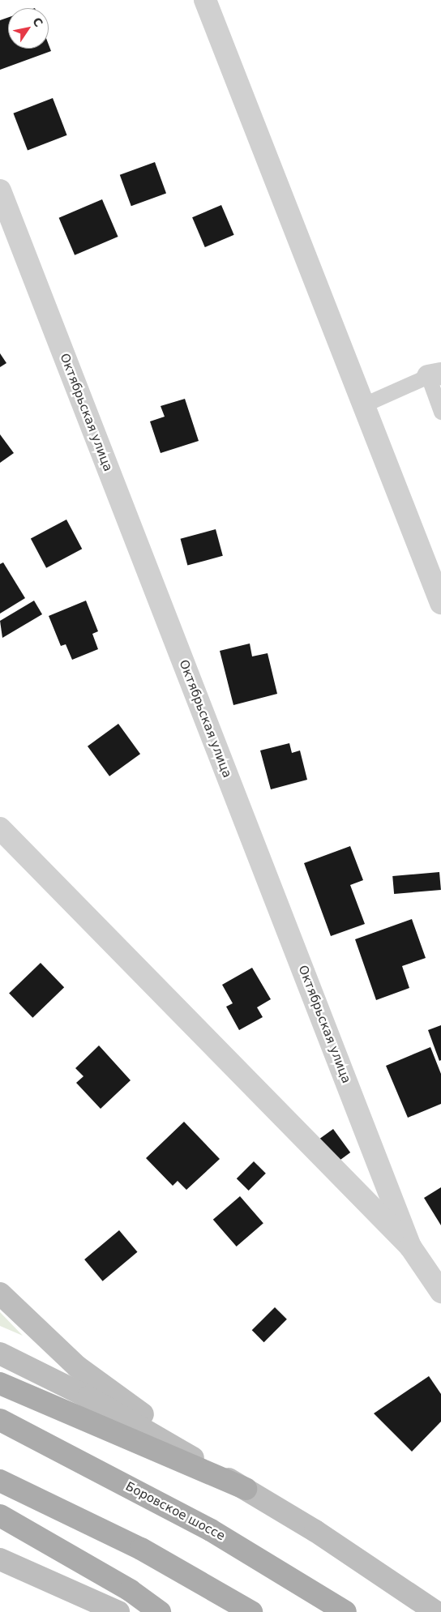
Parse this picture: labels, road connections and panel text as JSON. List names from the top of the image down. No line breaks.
{"streets":{"main road":["Боровское шоссе"],"street":["Октябрьская улица"]},"north":"top right"}
